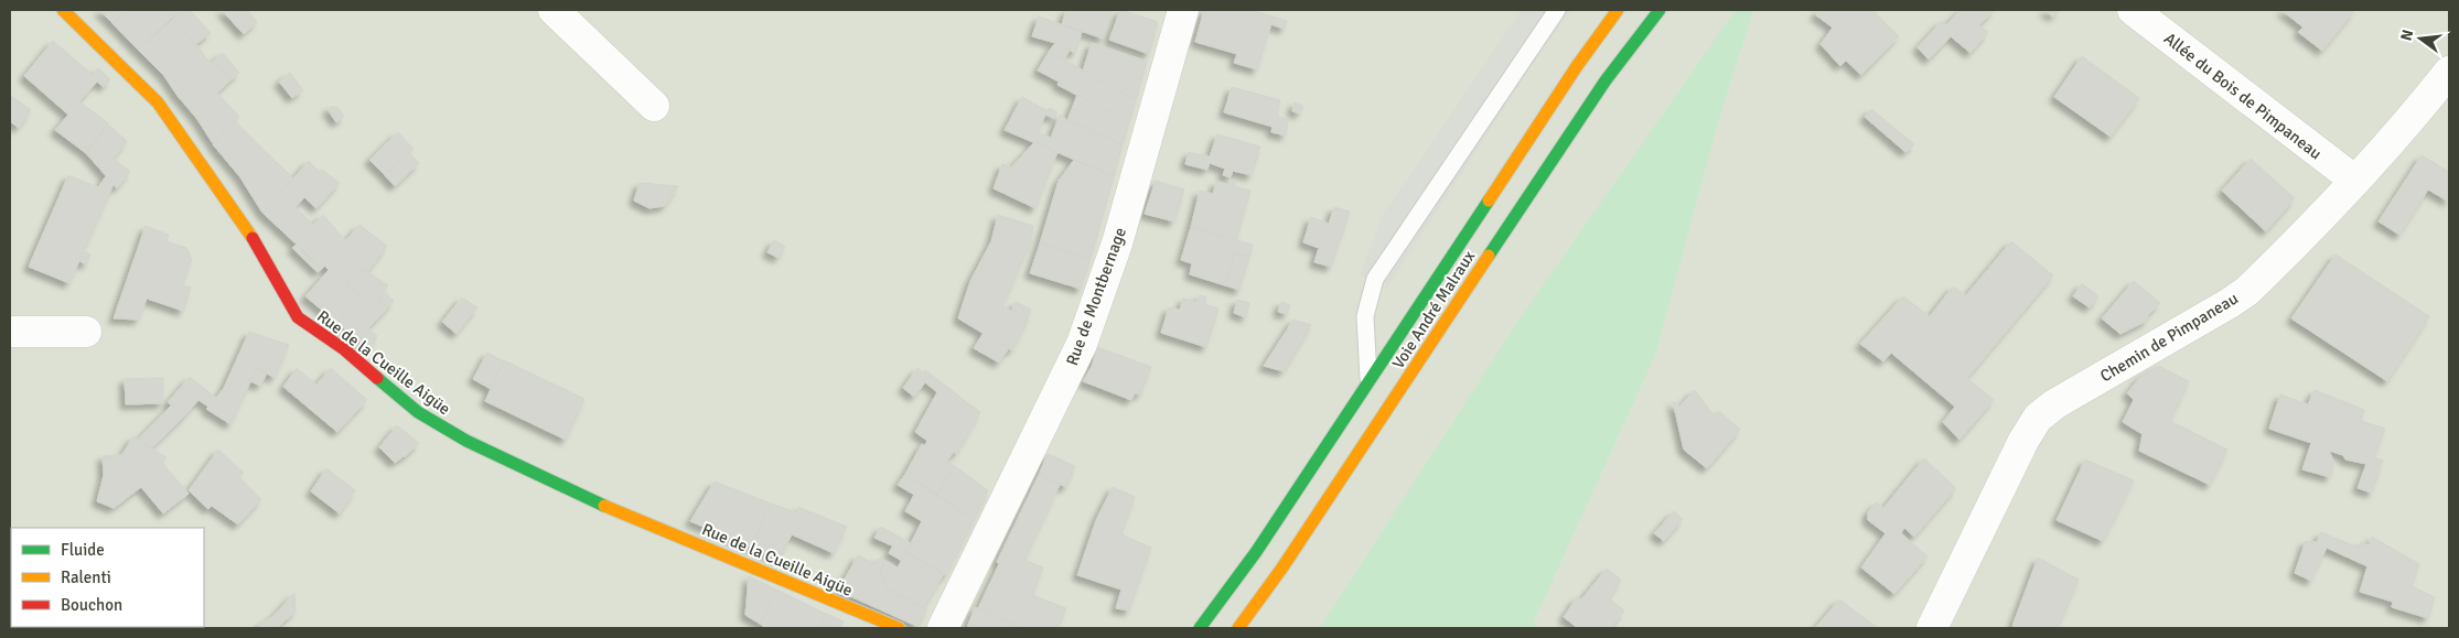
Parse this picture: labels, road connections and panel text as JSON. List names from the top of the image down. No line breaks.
{"streets":{"main road":["Voie André Malraux","Rue de la Cueille Aigüe"],"street":["Allée du Bois de Pimpaneau","Rue de Montbernage","Chemin de Pimpaneau"]},"crossings":[["Allée du Bois de Pimpaneau","Chemin de Pimpaneau"]],"legend":["Fluide","Ralenti","Bouchon"],"north":"left"}
